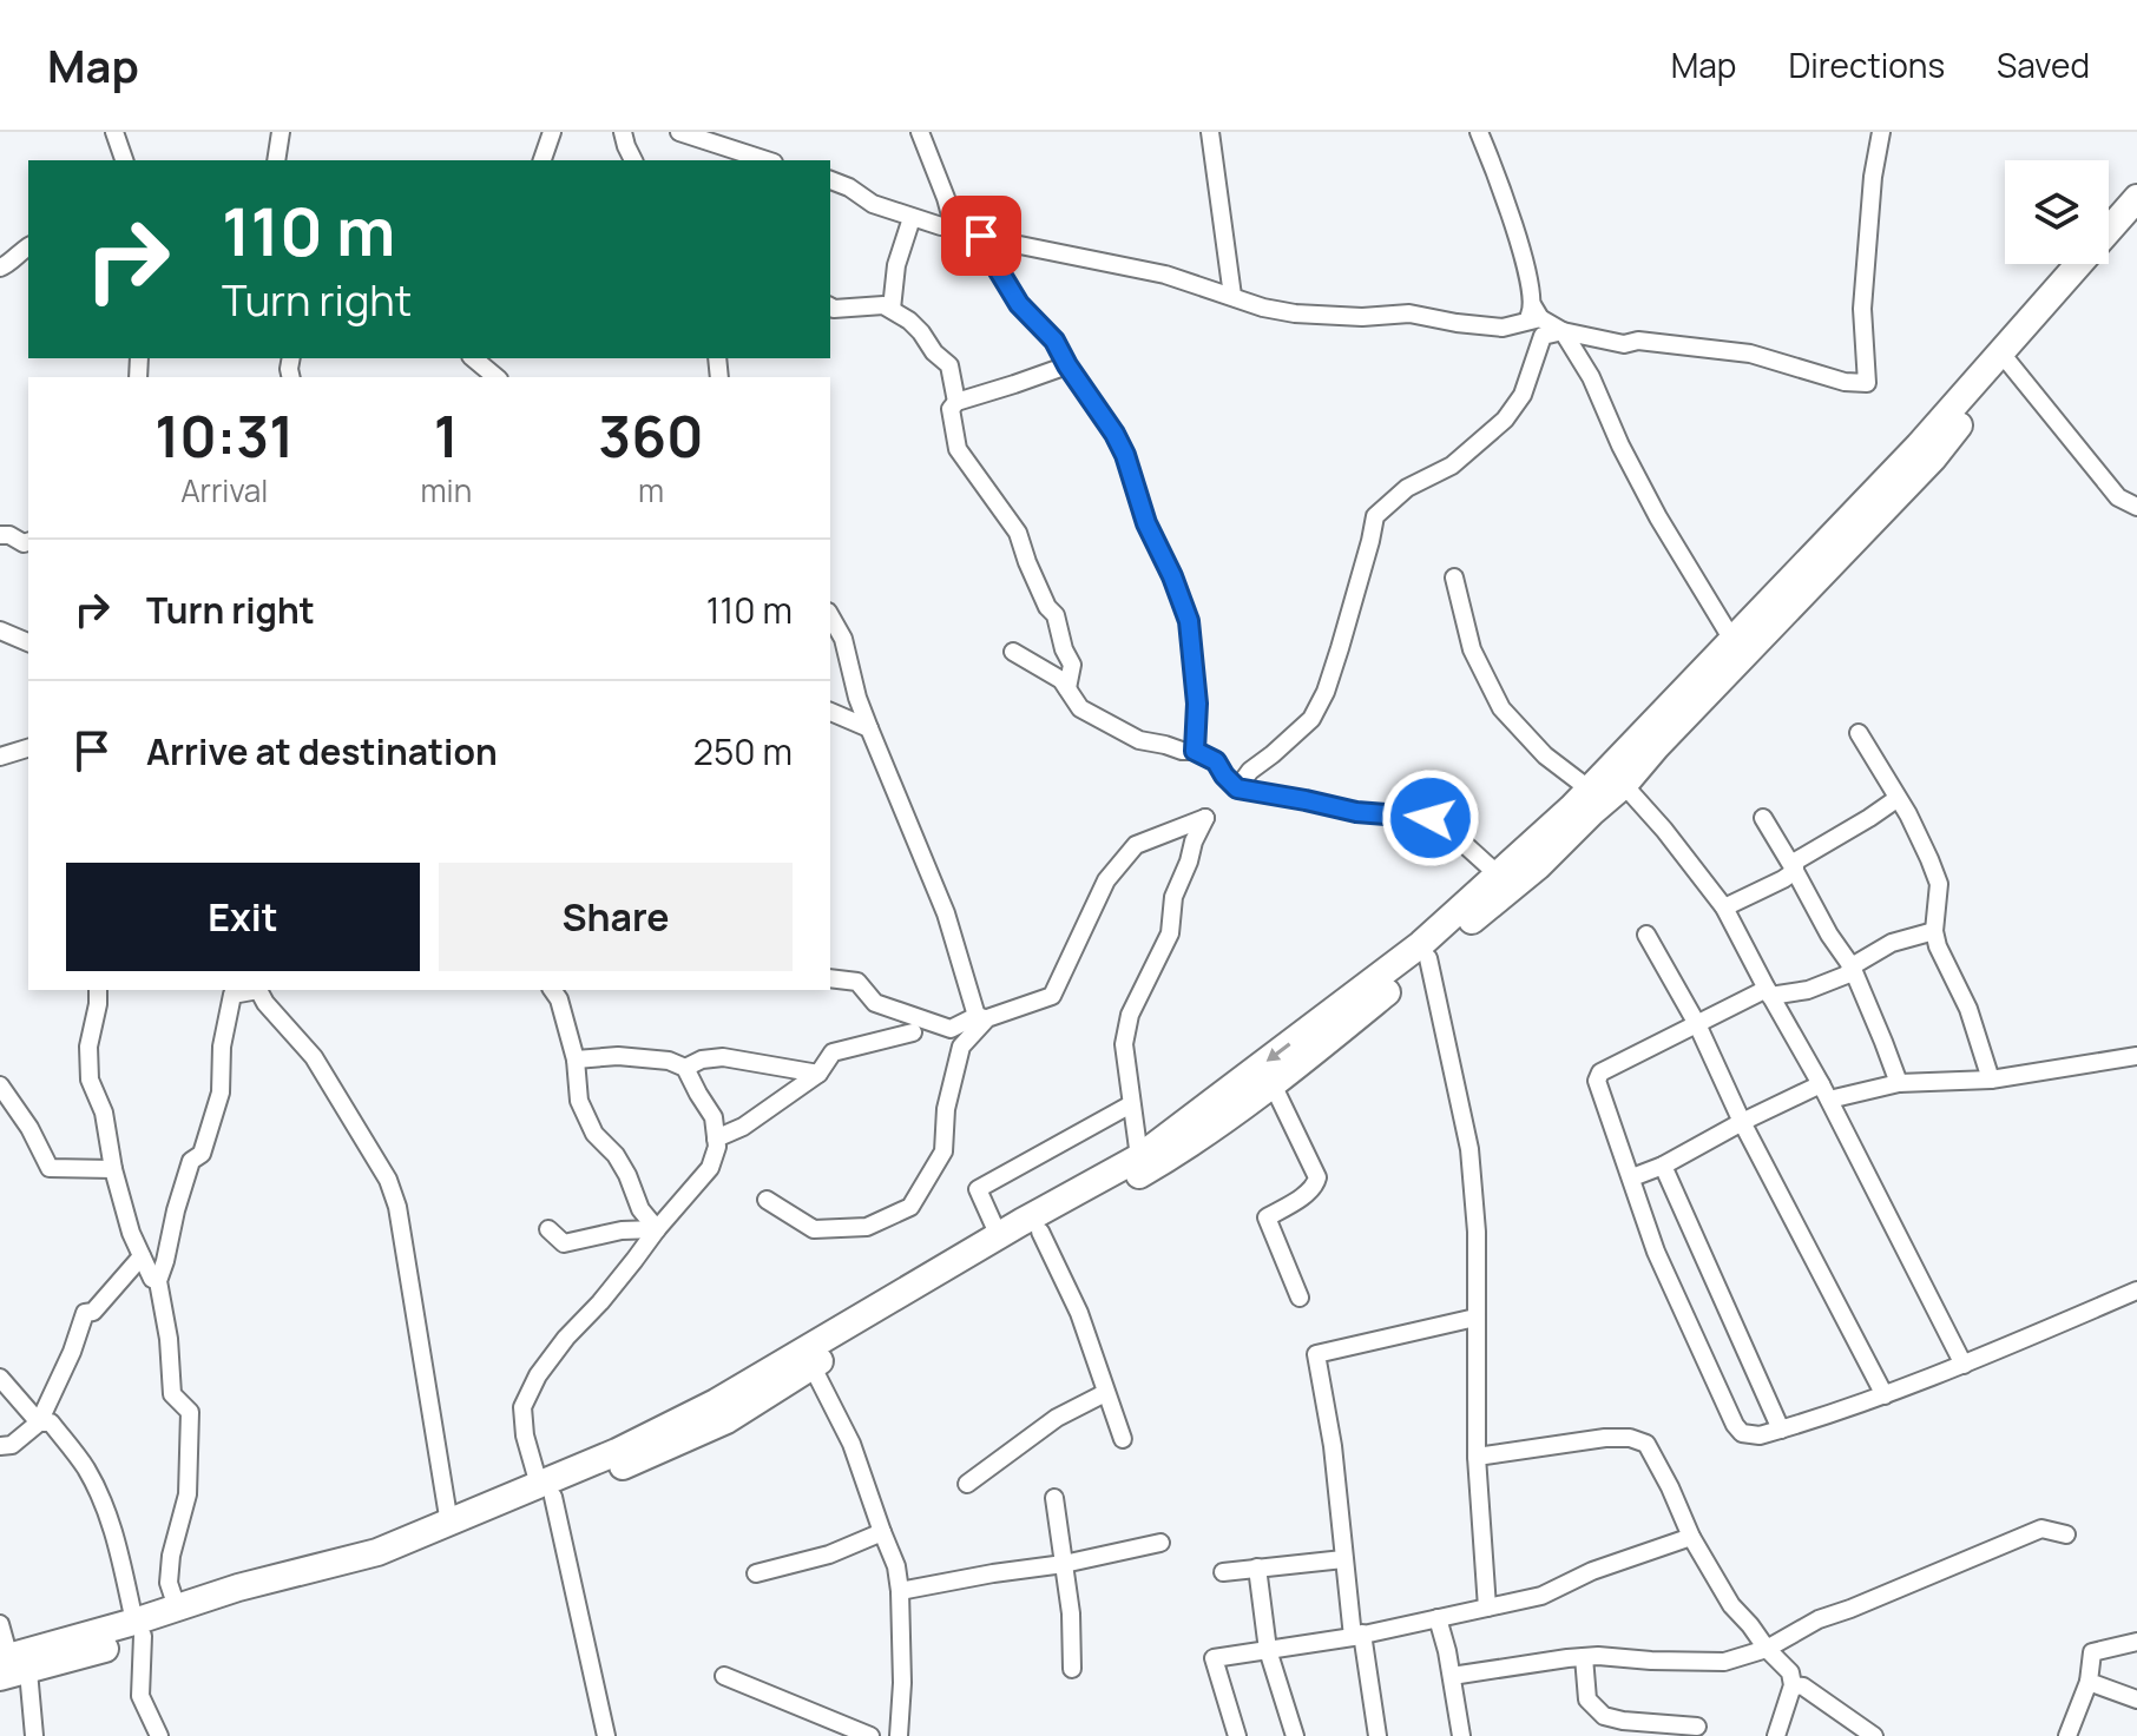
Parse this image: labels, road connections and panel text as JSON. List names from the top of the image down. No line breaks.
{"page":{"header":"Map","nav":["Map","Directions","Saved"],"turn":["110 m","Turn right"],"eta":["10:31","Arrival","1","min","360","m"],"list":[{"name":"Turn right","value":"110 m"},{"name":"Arrive at destination","value":"250 m"}],"buttons":["Exit","Share"]}}
